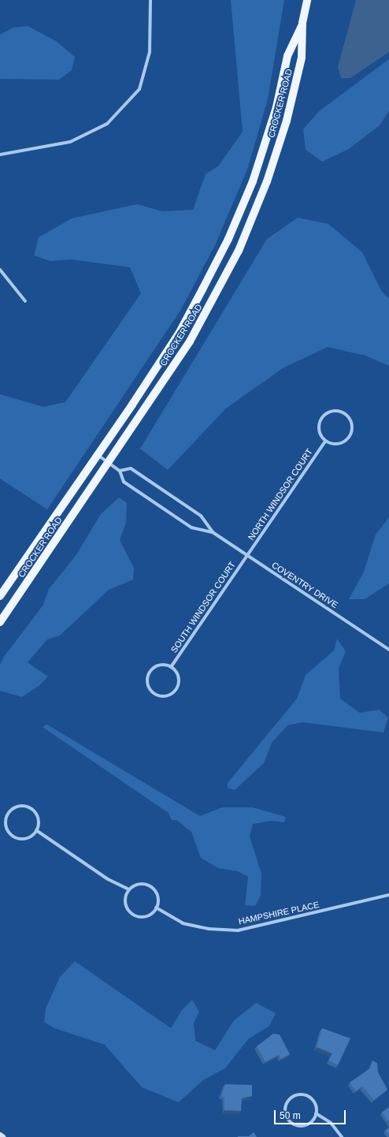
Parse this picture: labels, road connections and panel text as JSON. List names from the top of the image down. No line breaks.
{"streets":{"main road":["CROCKER ROAD"],"street":["NORTH WINDSOR COURT","COVENTRY DRIVE","SOUTH WINDSOR COURT","HAMPSHIRE PLACE"]},"crossings":[["CROCKER ROAD","COVENTRY DRIVE"],["NORTH WINDSOR COURT","COVENTRY DRIVE"],["NORTH WINDSOR COURT","SOUTH WINDSOR COURT"],["COVENTRY DRIVE","SOUTH WINDSOR COURT"]],"scale_bar":"50 m"}
